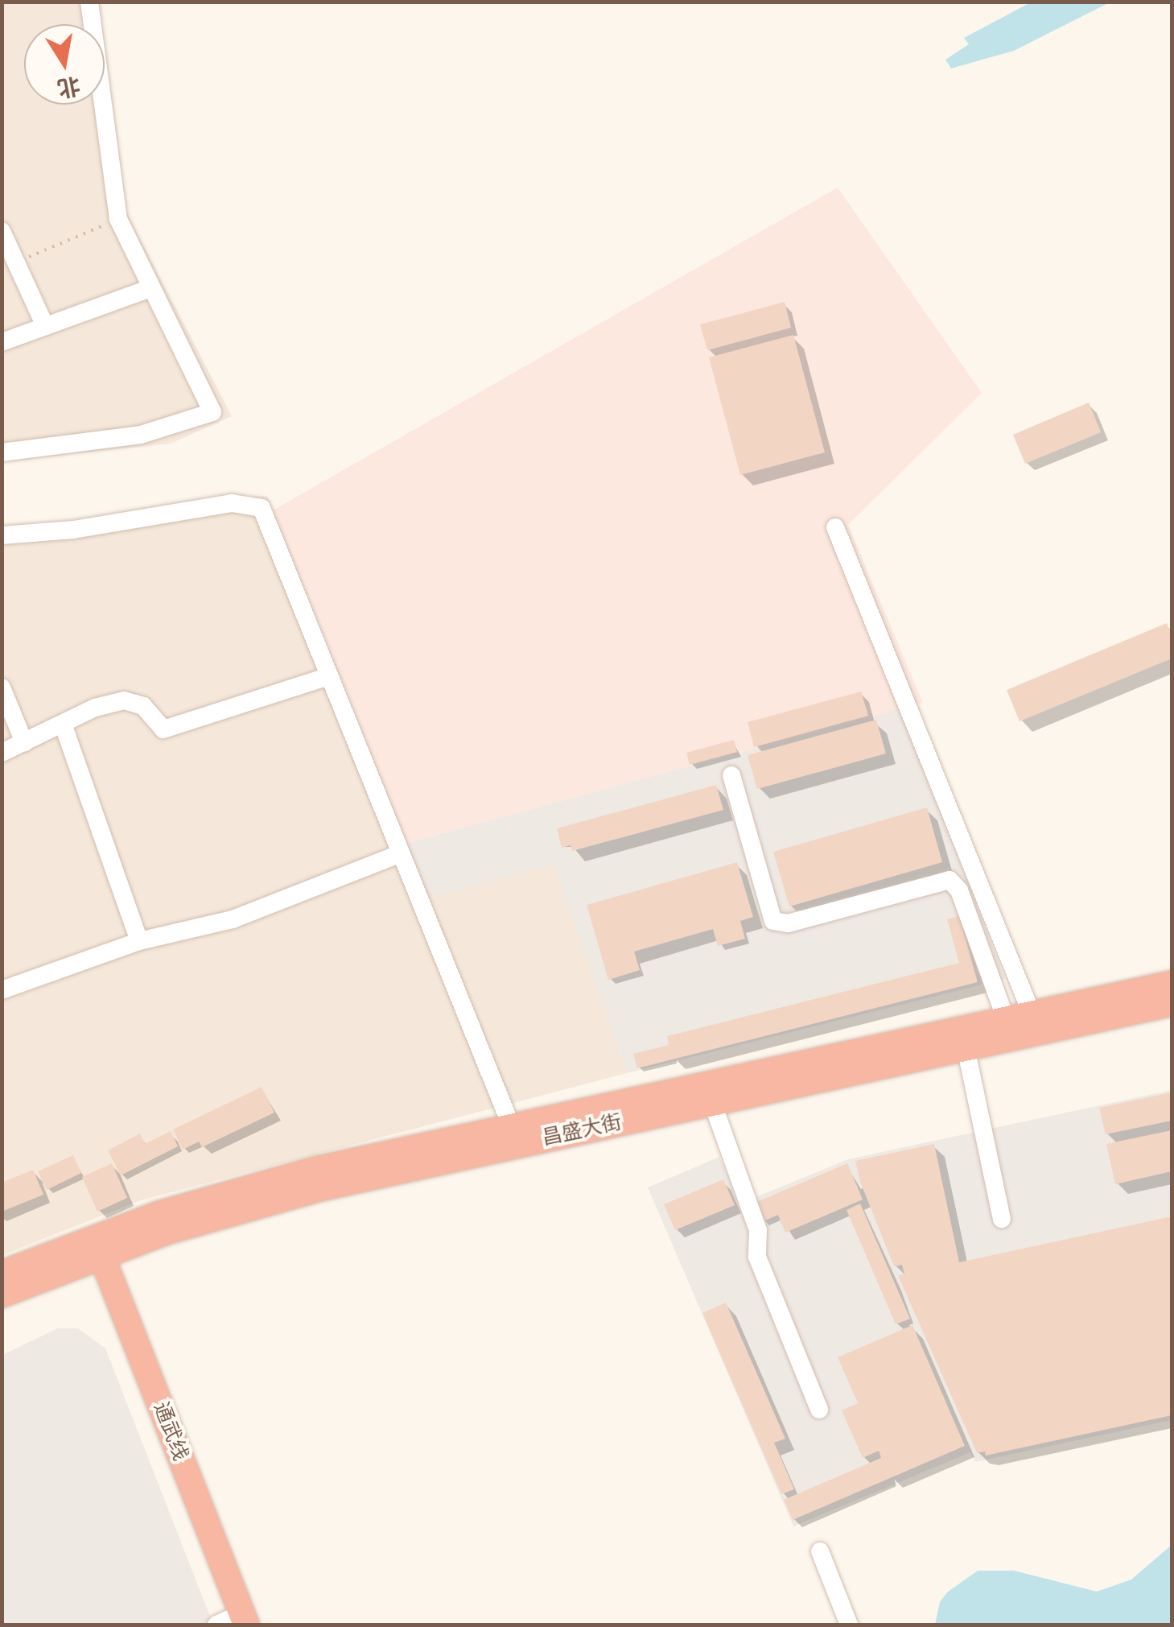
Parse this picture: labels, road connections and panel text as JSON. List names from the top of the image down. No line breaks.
{"streets":{"highway":["昌盛大街","通武线"]},"crossings":[["昌盛大街","通武线"]],"north":"bottom"}
